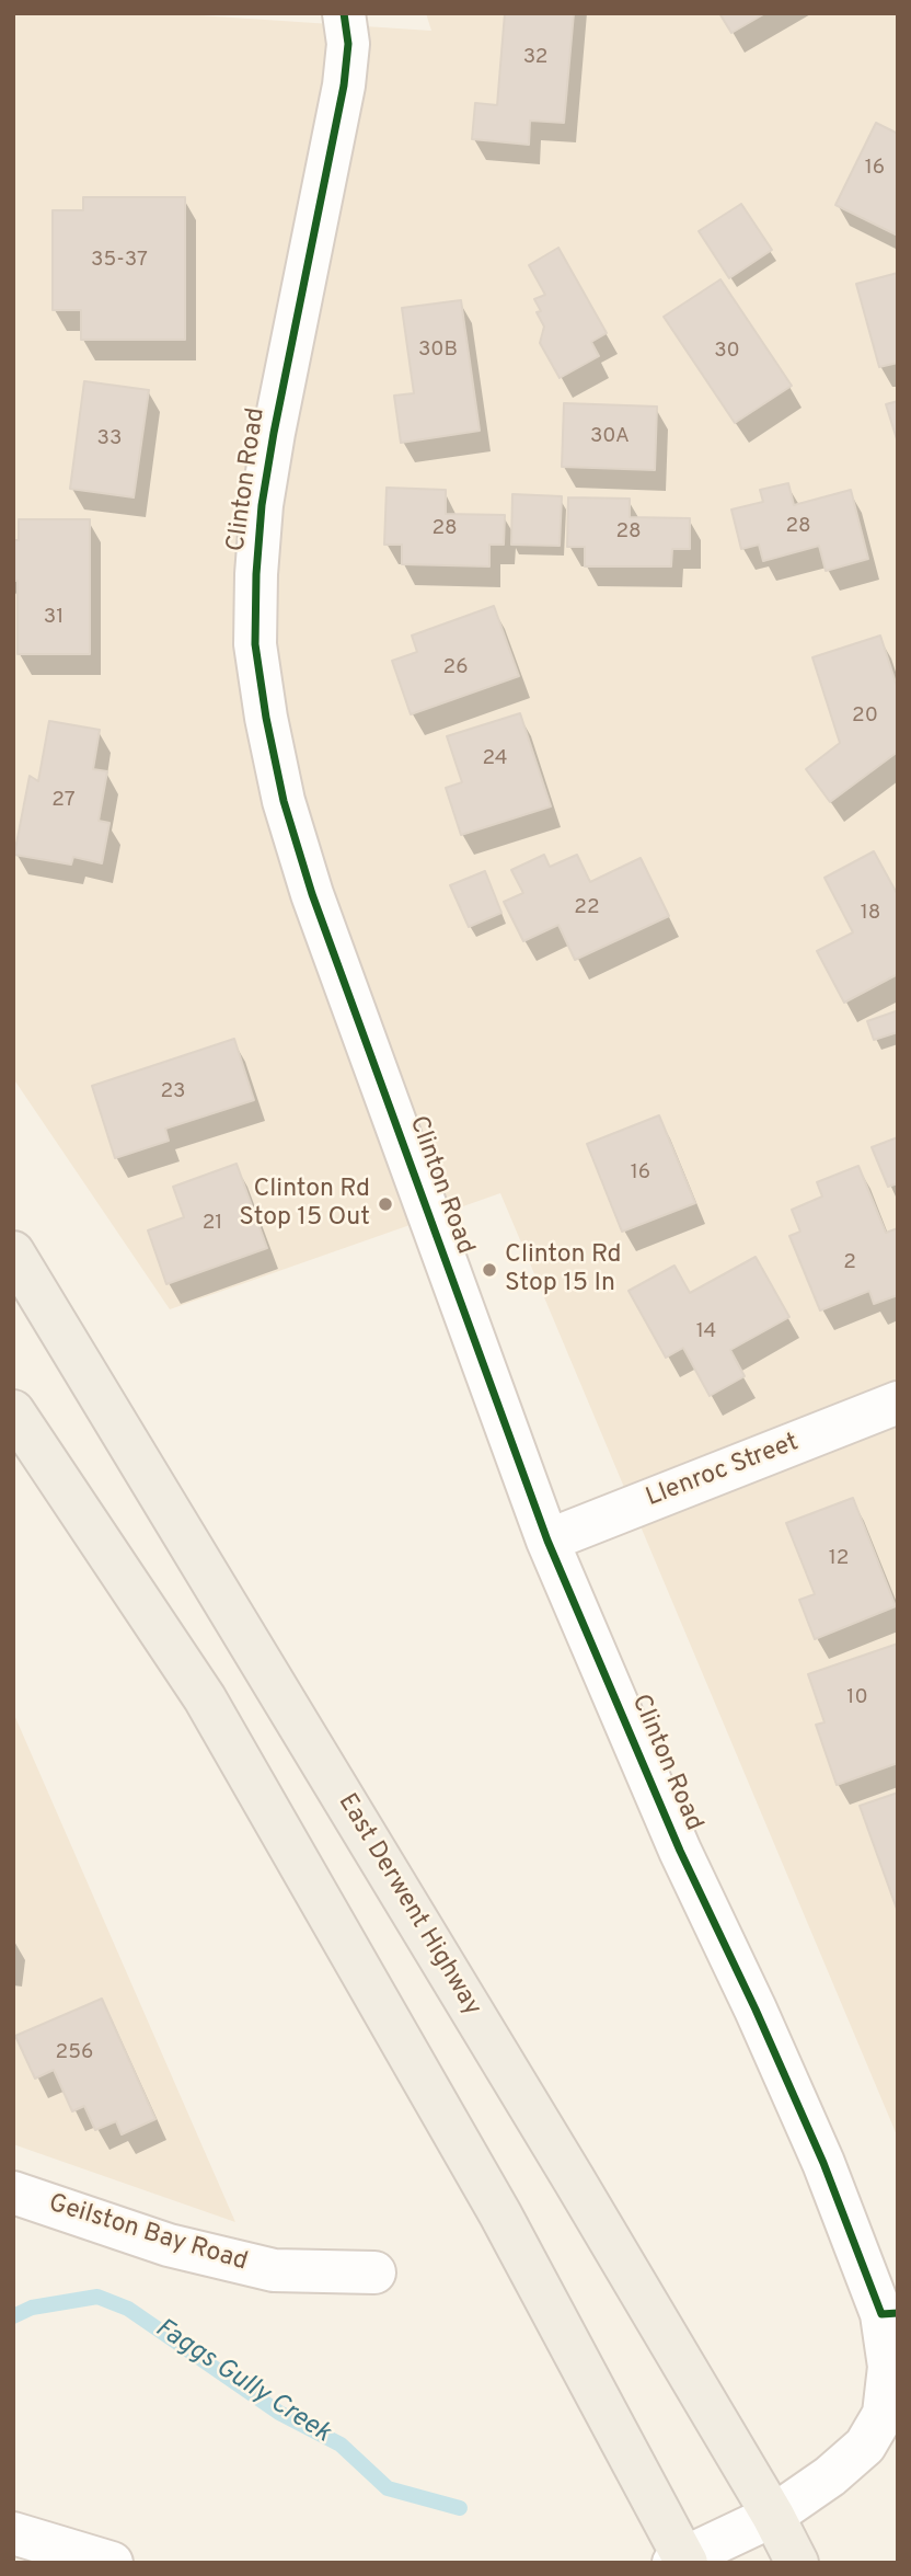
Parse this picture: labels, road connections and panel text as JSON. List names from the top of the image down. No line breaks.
{"streets":{"main road":["East Derwent Highway"],"street":["Clinton Road","Llenroc Street","Geilston Bay Road"]},"crossings":[["Clinton Road","Llenroc Street"],["Clinton Road","East Derwent Highway"]],"water":["Faggs Gully Creek"],"places":["Clinton Rd Stop 15 Out","Clinton Rd Stop 15 In"],"house_numbers":["32","16","35-37","30B","30","30A","33","28","28","28","31","26","20","24","27","22","18","23","16","21","2","14","12","10","256"]}
